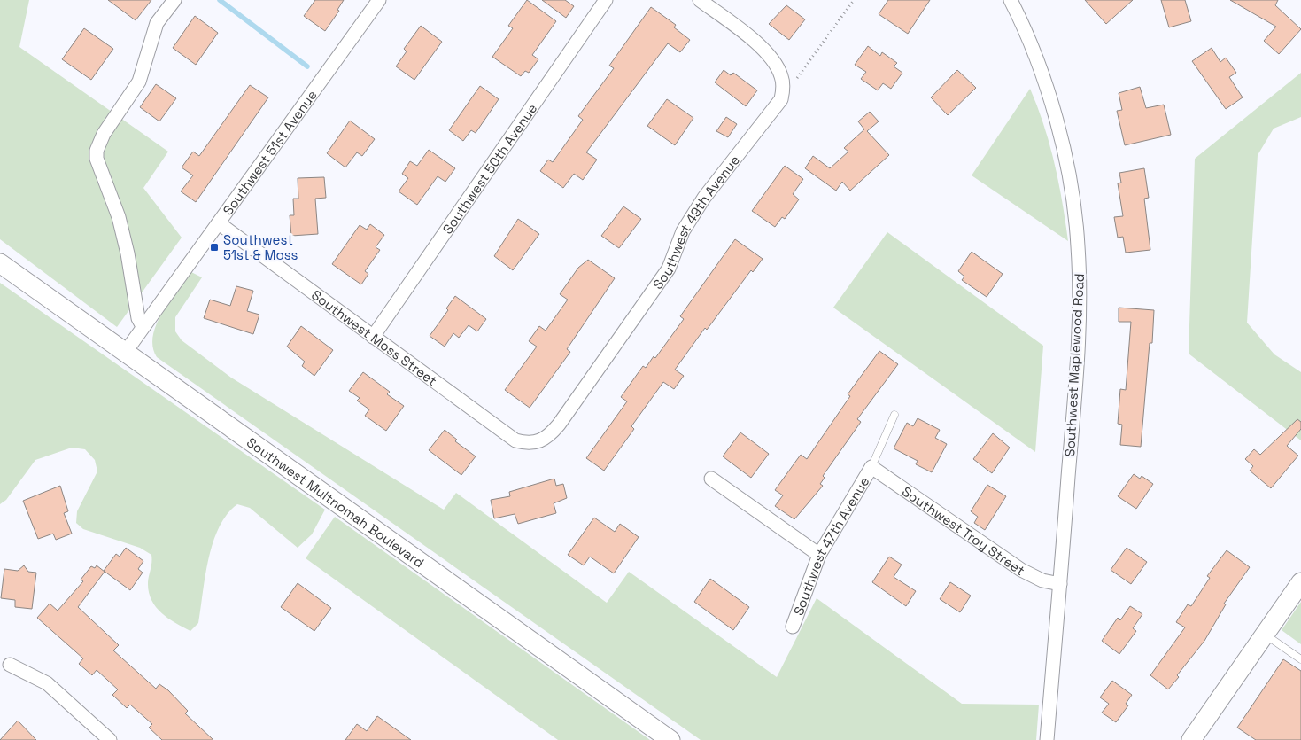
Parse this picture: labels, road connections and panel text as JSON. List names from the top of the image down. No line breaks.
{"streets":{"main road":["Southwest Multnomah Boulevard"],"street":["Southwest 51st Avenue","Southwest 50th Avenue","Southwest 49th Avenue","Southwest Moss Street","Southwest Maplewood Road","Southwest Troy Street","Southwest 47th Avenue"]},"crossings":[["Southwest 51st Avenue","Southwest Moss Street"],["Southwest 51st Avenue","Southwest Multnomah Boulevard"],["Southwest 50th Avenue","Southwest Moss Street"],["Southwest 49th Avenue","Southwest Moss Street"],["Southwest Maplewood Road","Southwest Troy Street"],["Southwest Troy Street","Southwest 47th Avenue"]],"places":{"transit":["Southwest 51st & Moss"]}}
